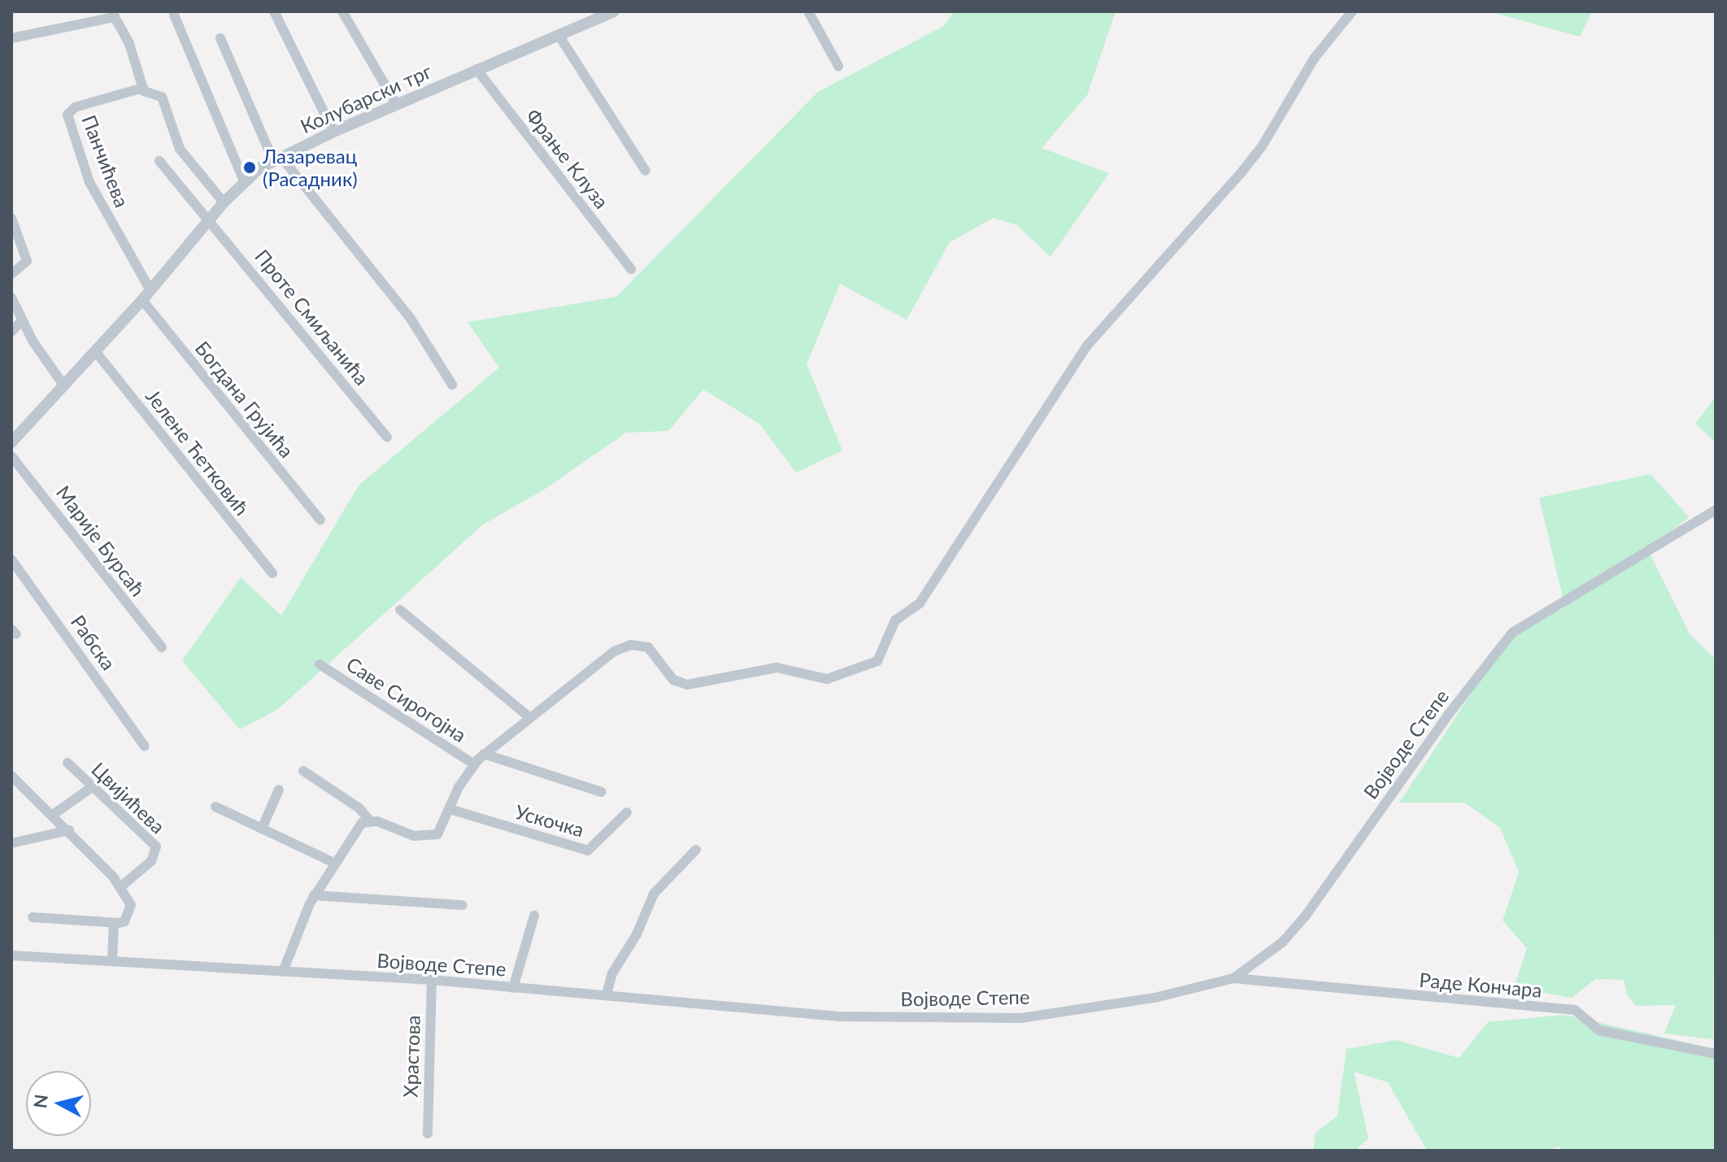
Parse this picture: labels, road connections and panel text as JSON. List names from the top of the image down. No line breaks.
{"streets":{"street":["Колубарски трг","Фрање Клуза","Панчићева","Проте Смиљанића","Богдана Грујића","Јелене Ћетковић","Марије Бурсаћ","Рабска","Саве Сирогојна","Војводе Степе","Цвијићева","Ускочка","Раде Кончара","Храстова"]},"crossings":[["Колубарски трг","Фрање Клуза"],["Колубарски трг","Панчићева"],["Колубарски трг","Проте Смиљанића"],["Колубарски трг","Богдана Грујића"],["Колубарски трг","Јелене Ћетковић"],["Панчићева","Богдана Грујића"],["Војводе Степе","Раде Кончара"],["Војводе Степе","Храстова"]],"places":["Лазаревац (Расадник)"],"north":"left"}
